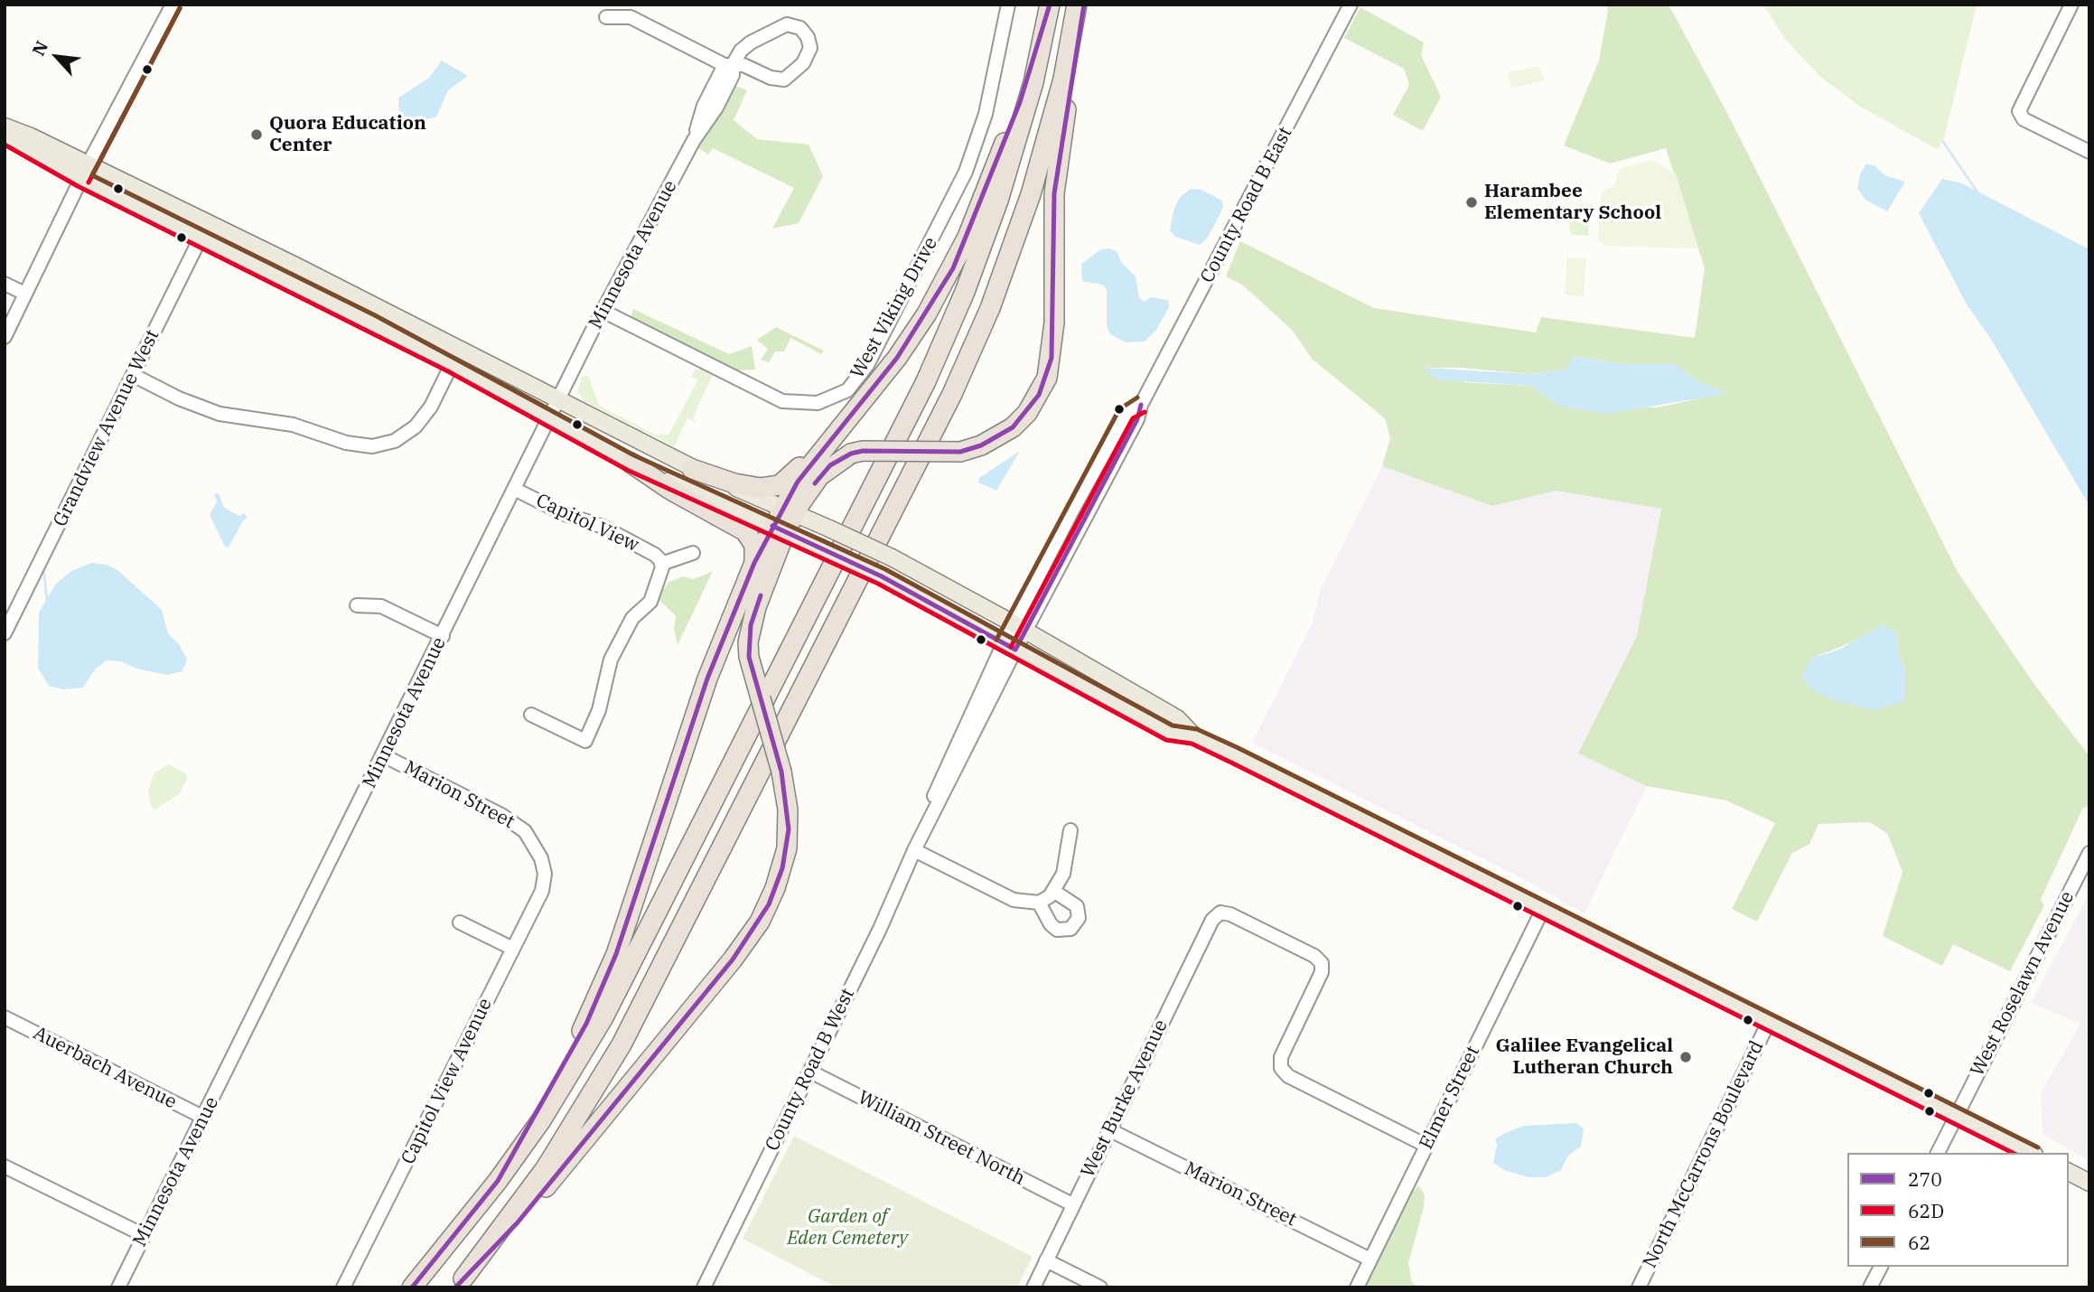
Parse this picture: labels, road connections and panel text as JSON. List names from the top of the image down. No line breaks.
{"streets":{"street":["County Road B East","Minnesota Avenue","West Viking Drive","Grandview Avenue West","Capitol View","Marion Street","West Roselawn Avenue","Auerbach Avenue","County Road B West","Capitol View Avenue","Elmer Street","West Burke Avenue","William Street North","North McCarrons Boulevard"]},"crossings":[["County Road B East","County Road B West"],["Minnesota Avenue","West Viking Drive"],["Minnesota Avenue","Capitol View"],["Minnesota Avenue","Marion Street"],["Minnesota Avenue","Auerbach Avenue"],["Marion Street","Capitol View Avenue"],["Marion Street","Elmer Street"],["Marion Street","West Burke Avenue"],["County Road B West","William Street North"],["Elmer Street","West Burke Avenue"],["West Burke Avenue","William Street North"]],"parks":["Garden of Eden Cemetery"],"places":["Quora Education Center","Harambee Elementary School","Galilee Evangelical Lutheran Church"],"lines":["transit line 270","transit line 62D","transit line 62"],"legend":["270","62D","62"],"north":"top left"}
